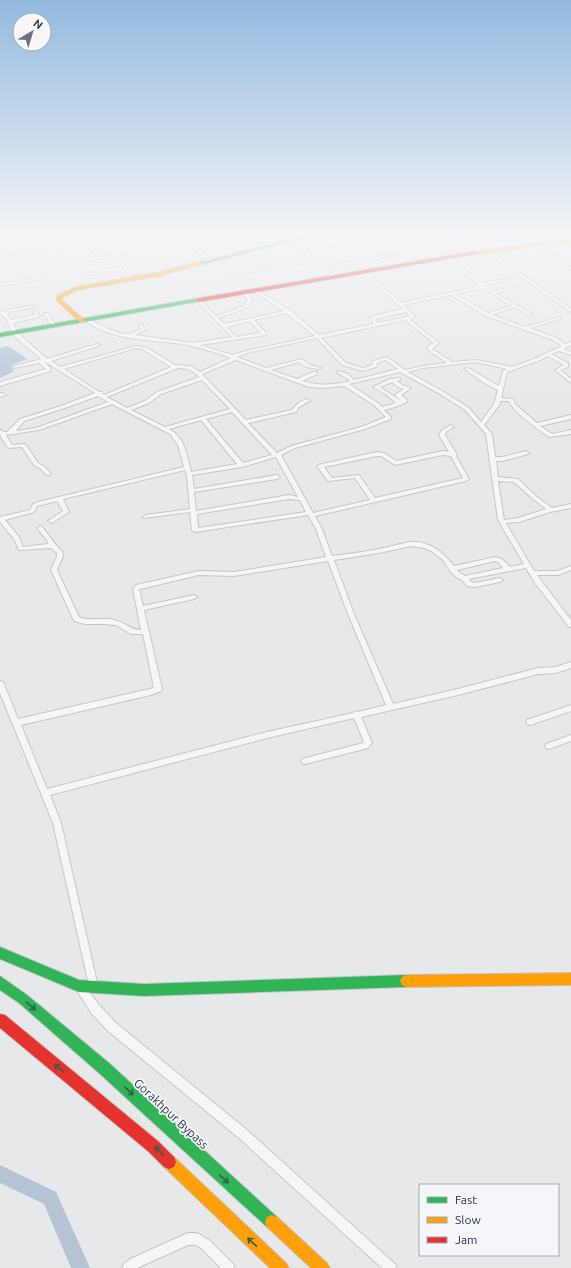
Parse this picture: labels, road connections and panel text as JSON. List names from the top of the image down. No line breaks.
{"streets":{"main road":["Gorakhpur Bypass"]},"legend":["Fast","Slow","Jam"],"north":"top right"}
